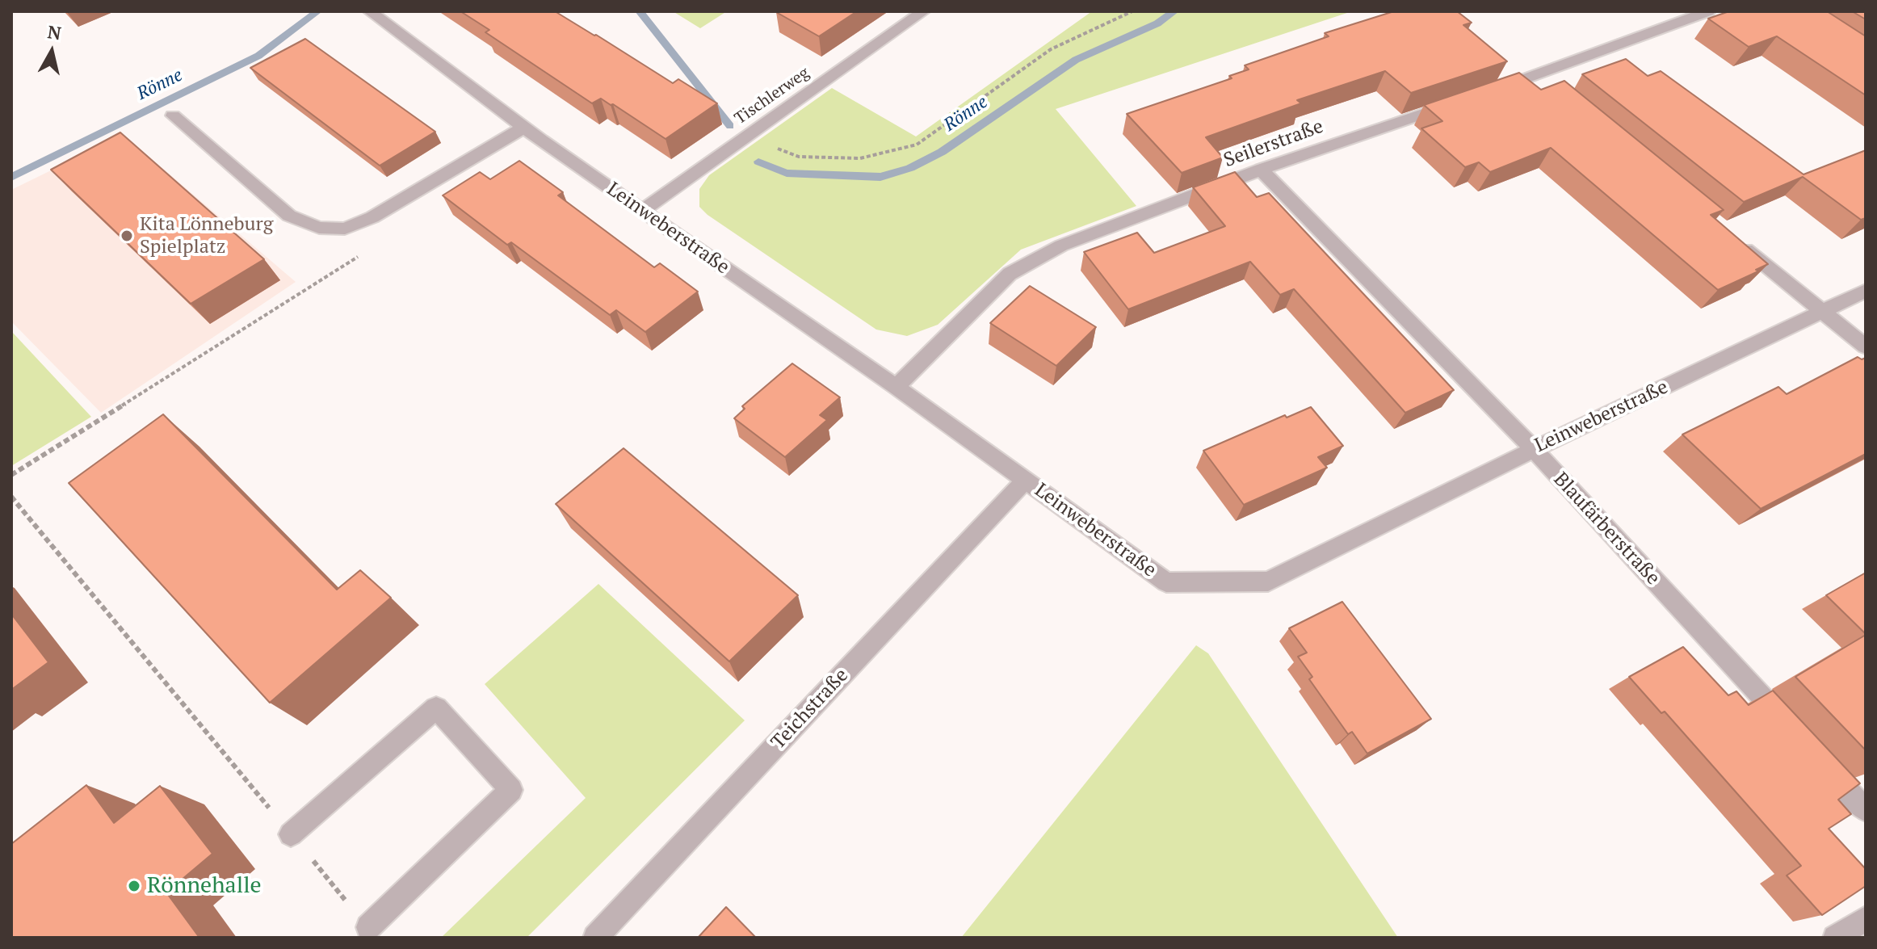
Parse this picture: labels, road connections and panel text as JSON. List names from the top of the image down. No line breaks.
{"streets":{"street":["Tischlerweg","Seilerstraße","Leinweberstraße","Blaufärberstraße","Teichstraße"]},"crossings":[["Tischlerweg","Leinweberstraße"],["Seilerstraße","Leinweberstraße"],["Seilerstraße","Blaufärberstraße"],["Leinweberstraße","Blaufärberstraße"],["Leinweberstraße","Teichstraße"]],"water":["Rönne"],"places":["Kita Lönneburg Spielplatz","Rönnehalle"],"north":"top"}
